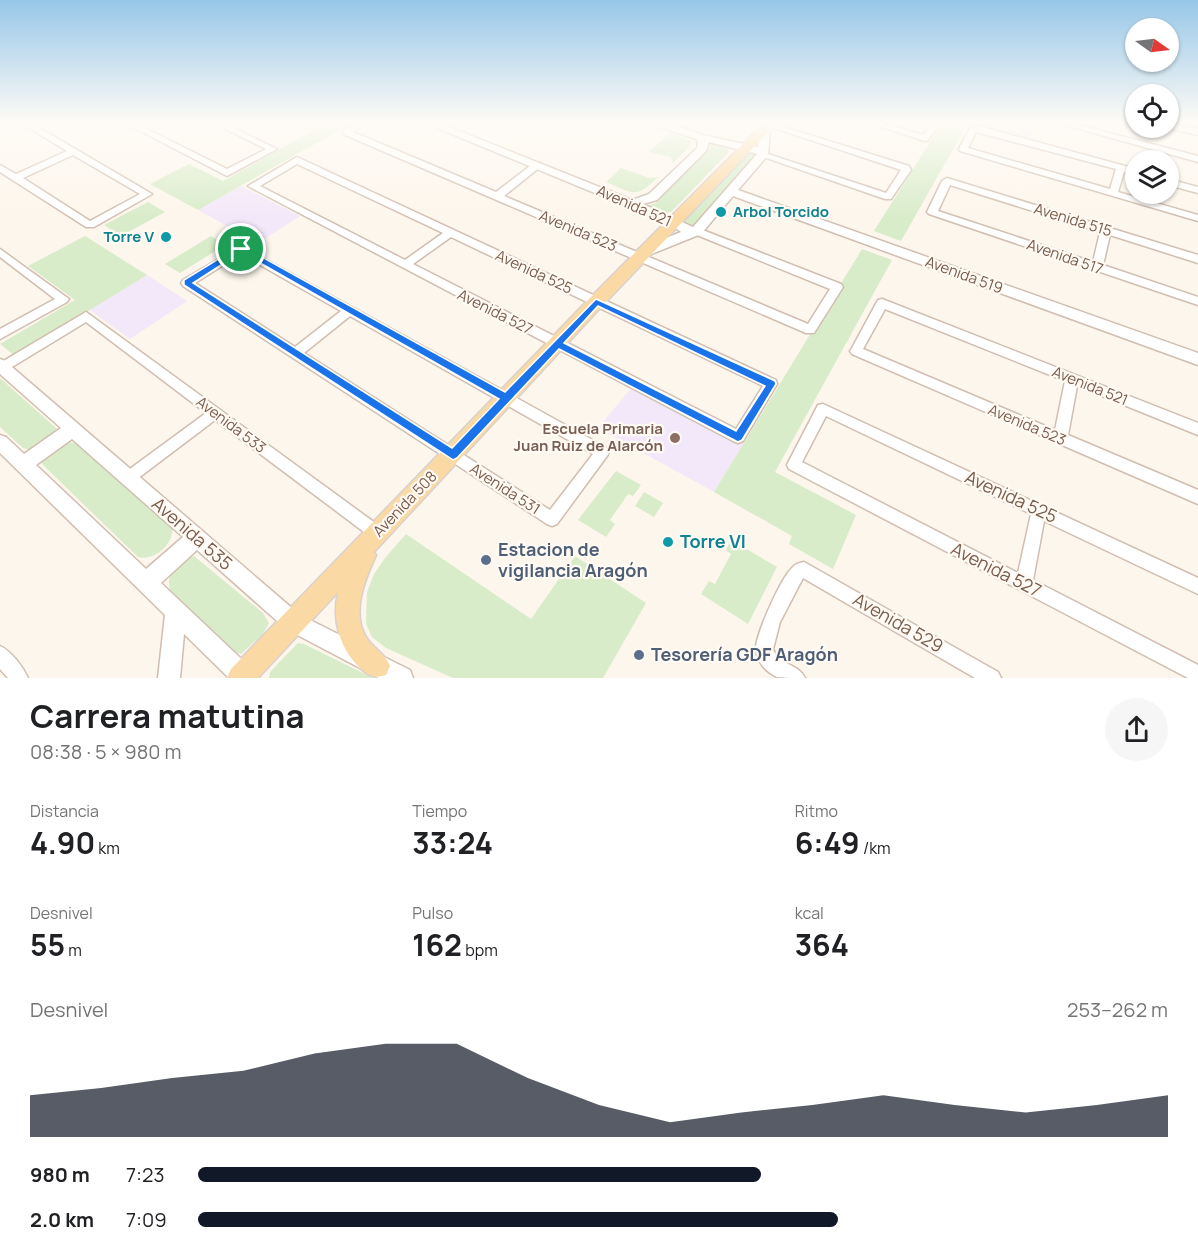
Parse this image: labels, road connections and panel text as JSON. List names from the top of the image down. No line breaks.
{"streets":{"main road":["Avenida 508"],"street":["Avenida 521","Avenida 515","Avenida 523","Avenida 517","Avenida 525","Avenida 519","Avenida 527","Avenida 533","Avenida 531","Avenida 535","Avenida 529"]},"crossings":[["Avenida 521","Avenida 523"],["Avenida 521","Avenida 508"],["Avenida 515","Avenida 517"],["Avenida 523","Avenida 508"],["Avenida 525","Avenida 527"],["Avenida 525","Avenida 508"],["Avenida 519","Avenida 508"],["Avenida 527","Avenida 508"],["Avenida 533","Avenida 508"],["Avenida 533","Avenida 535"],["Avenida 531","Avenida 508"],["Avenida 508","Avenida 535"]],"places":["Arbol Torcido","Torre V","Escuela Primaria Juan Ruiz de Alarcón","Torre VI","Estacion de vigilancia Aragón","Tesorería GDF Aragón"],"north":"right","page":{"heading":["Carrera matutina","08:38 · 5 × 980 m"],"stats":[["Distancia","4.90 km"],["Tiempo","33:24"],["Ritmo","6:49 /km"],["Desnivel","55 m"],["Pulso","162 bpm"],["kcal","364"]],"chart":["Desnivel","253–262 m"],"list":[{"name":"980 m","note":"7:23"},{"name":"2.0 km","note":"7:09"}]}}
